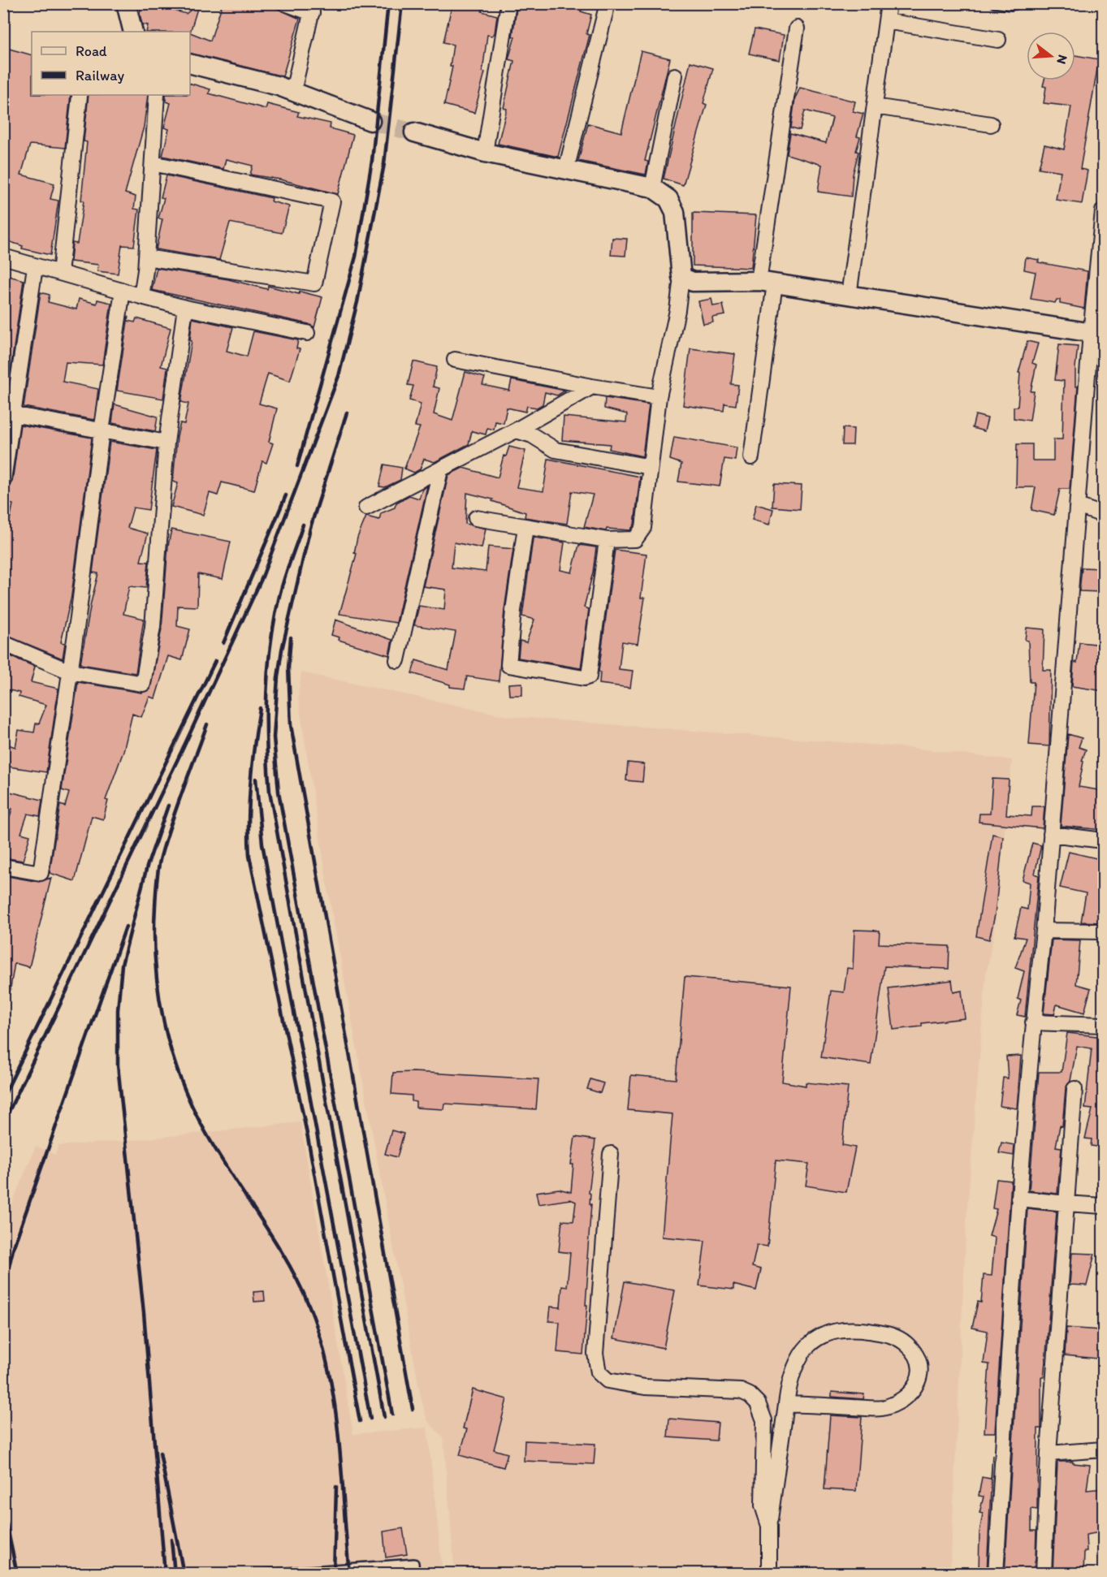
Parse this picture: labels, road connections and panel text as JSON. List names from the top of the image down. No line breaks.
{"legend":["Road","Railway"],"north":"right"}
